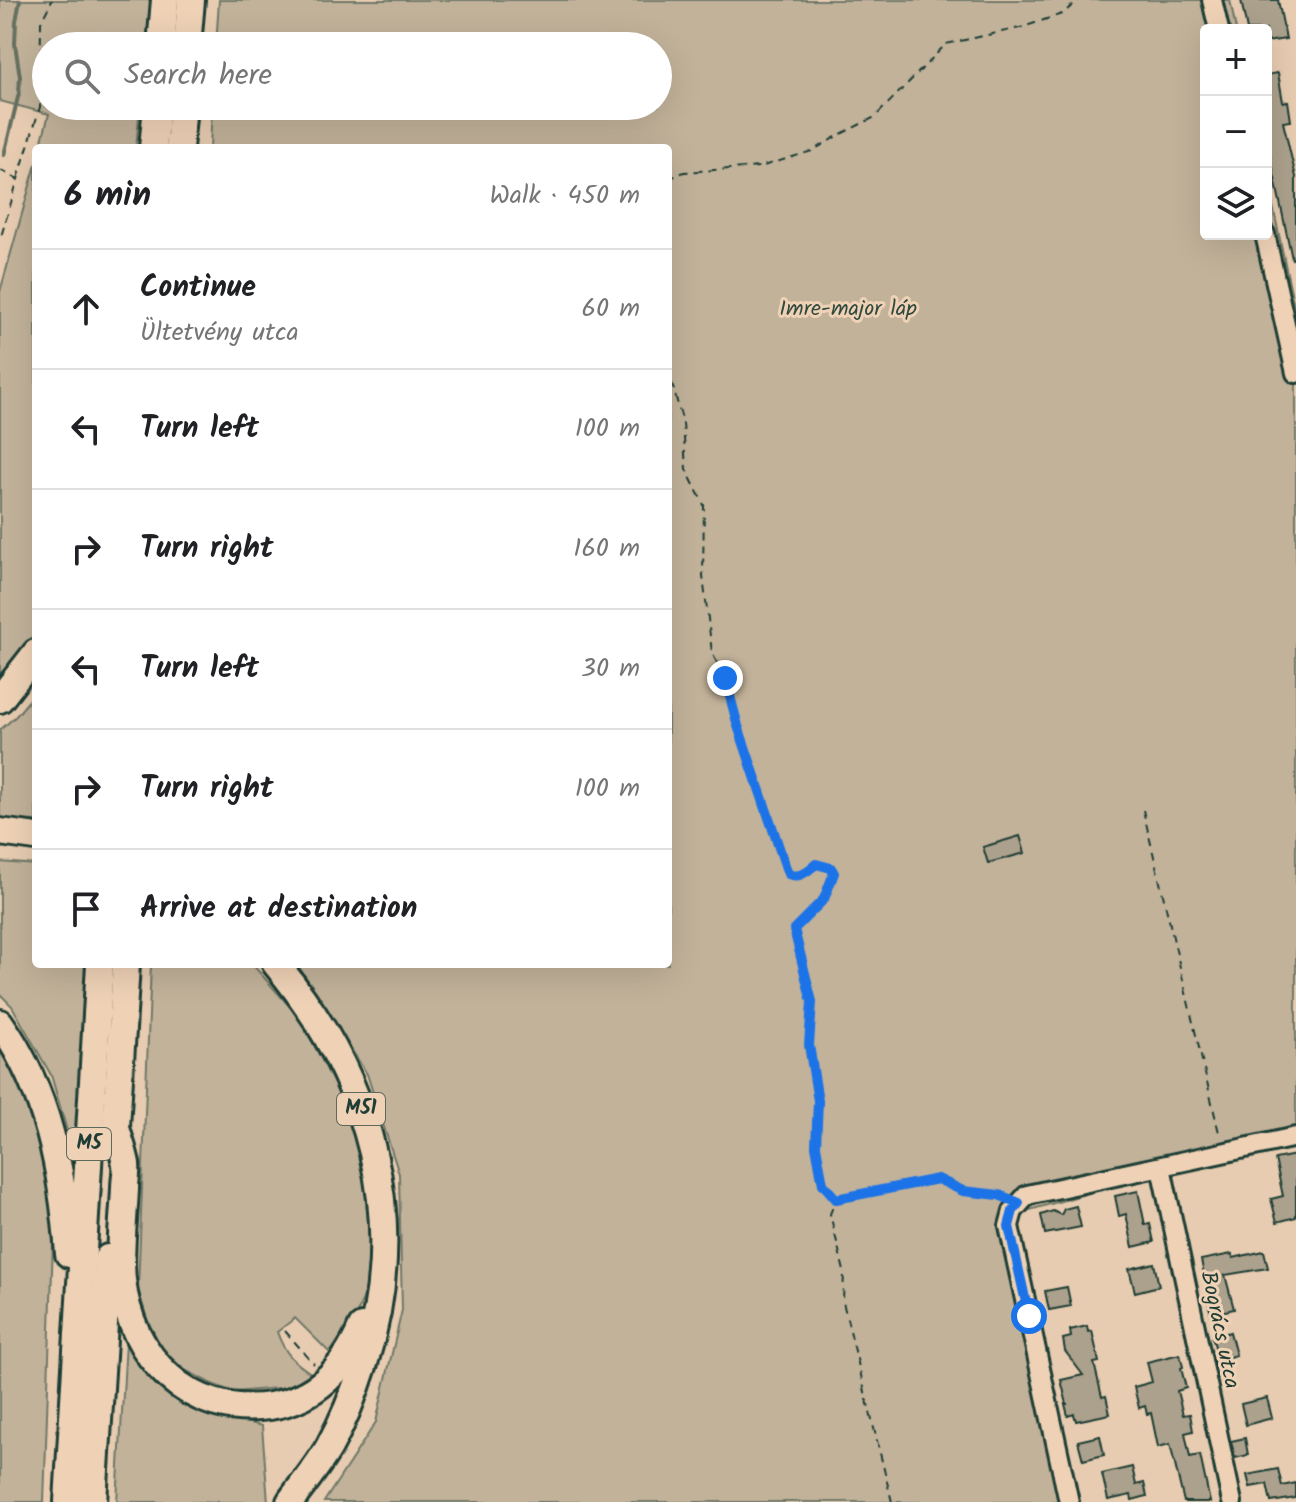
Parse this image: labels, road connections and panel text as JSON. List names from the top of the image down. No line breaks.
{"streets":{"highway":["M51","M5"],"street":["Bogrács utca"]},"parks":["Imre-major láp"],"page":{"map_buttons":["+","−"],"search":"Search here","heading":["6 min","Walk · 450 m"],"list":[["Continue","Ültetvény utca","60 m"],["Turn left","100 m"],["Turn right","160 m"],["Turn left","30 m"],["Turn right","100 m"],"Arrive at destination"]}}
